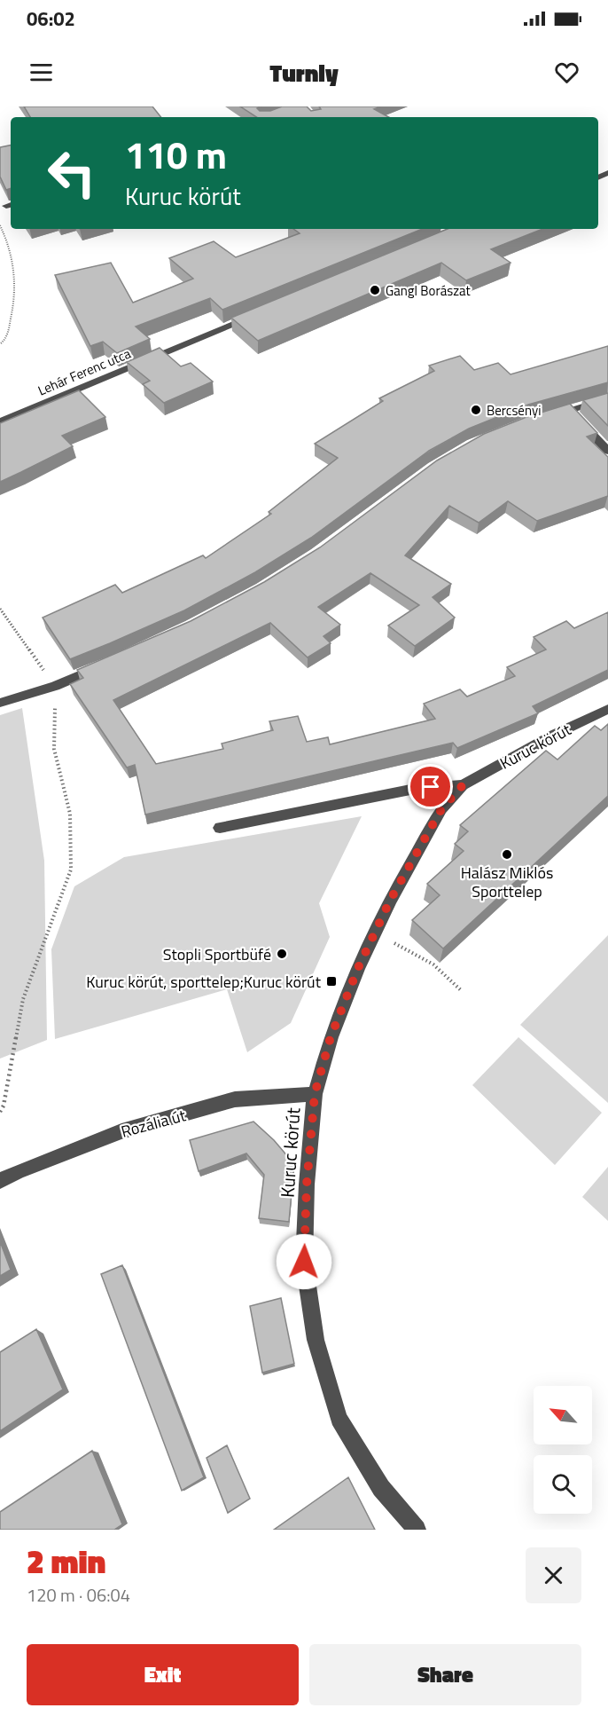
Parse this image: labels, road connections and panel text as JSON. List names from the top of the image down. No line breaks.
{"streets":{"street":["Lehár Ferenc utca","Kuruc körút","Rozália út"]},"crossings":[["Kuruc körút","Rozália út"]],"places":{"other":["Gangl Borászat","Bercsényi","Halász Miklós Sporttelep","Stopli Sportbüfé"],"transit":["Kuruc körút, sporttelep;Kuruc körút"]},"north":"top left","page":{"status":"06:02","header":"Turnly","turn":["110 m","Kuruc körút"],"heading":["2 min","120 m · 06:04"],"buttons":["Exit","Share"]}}
